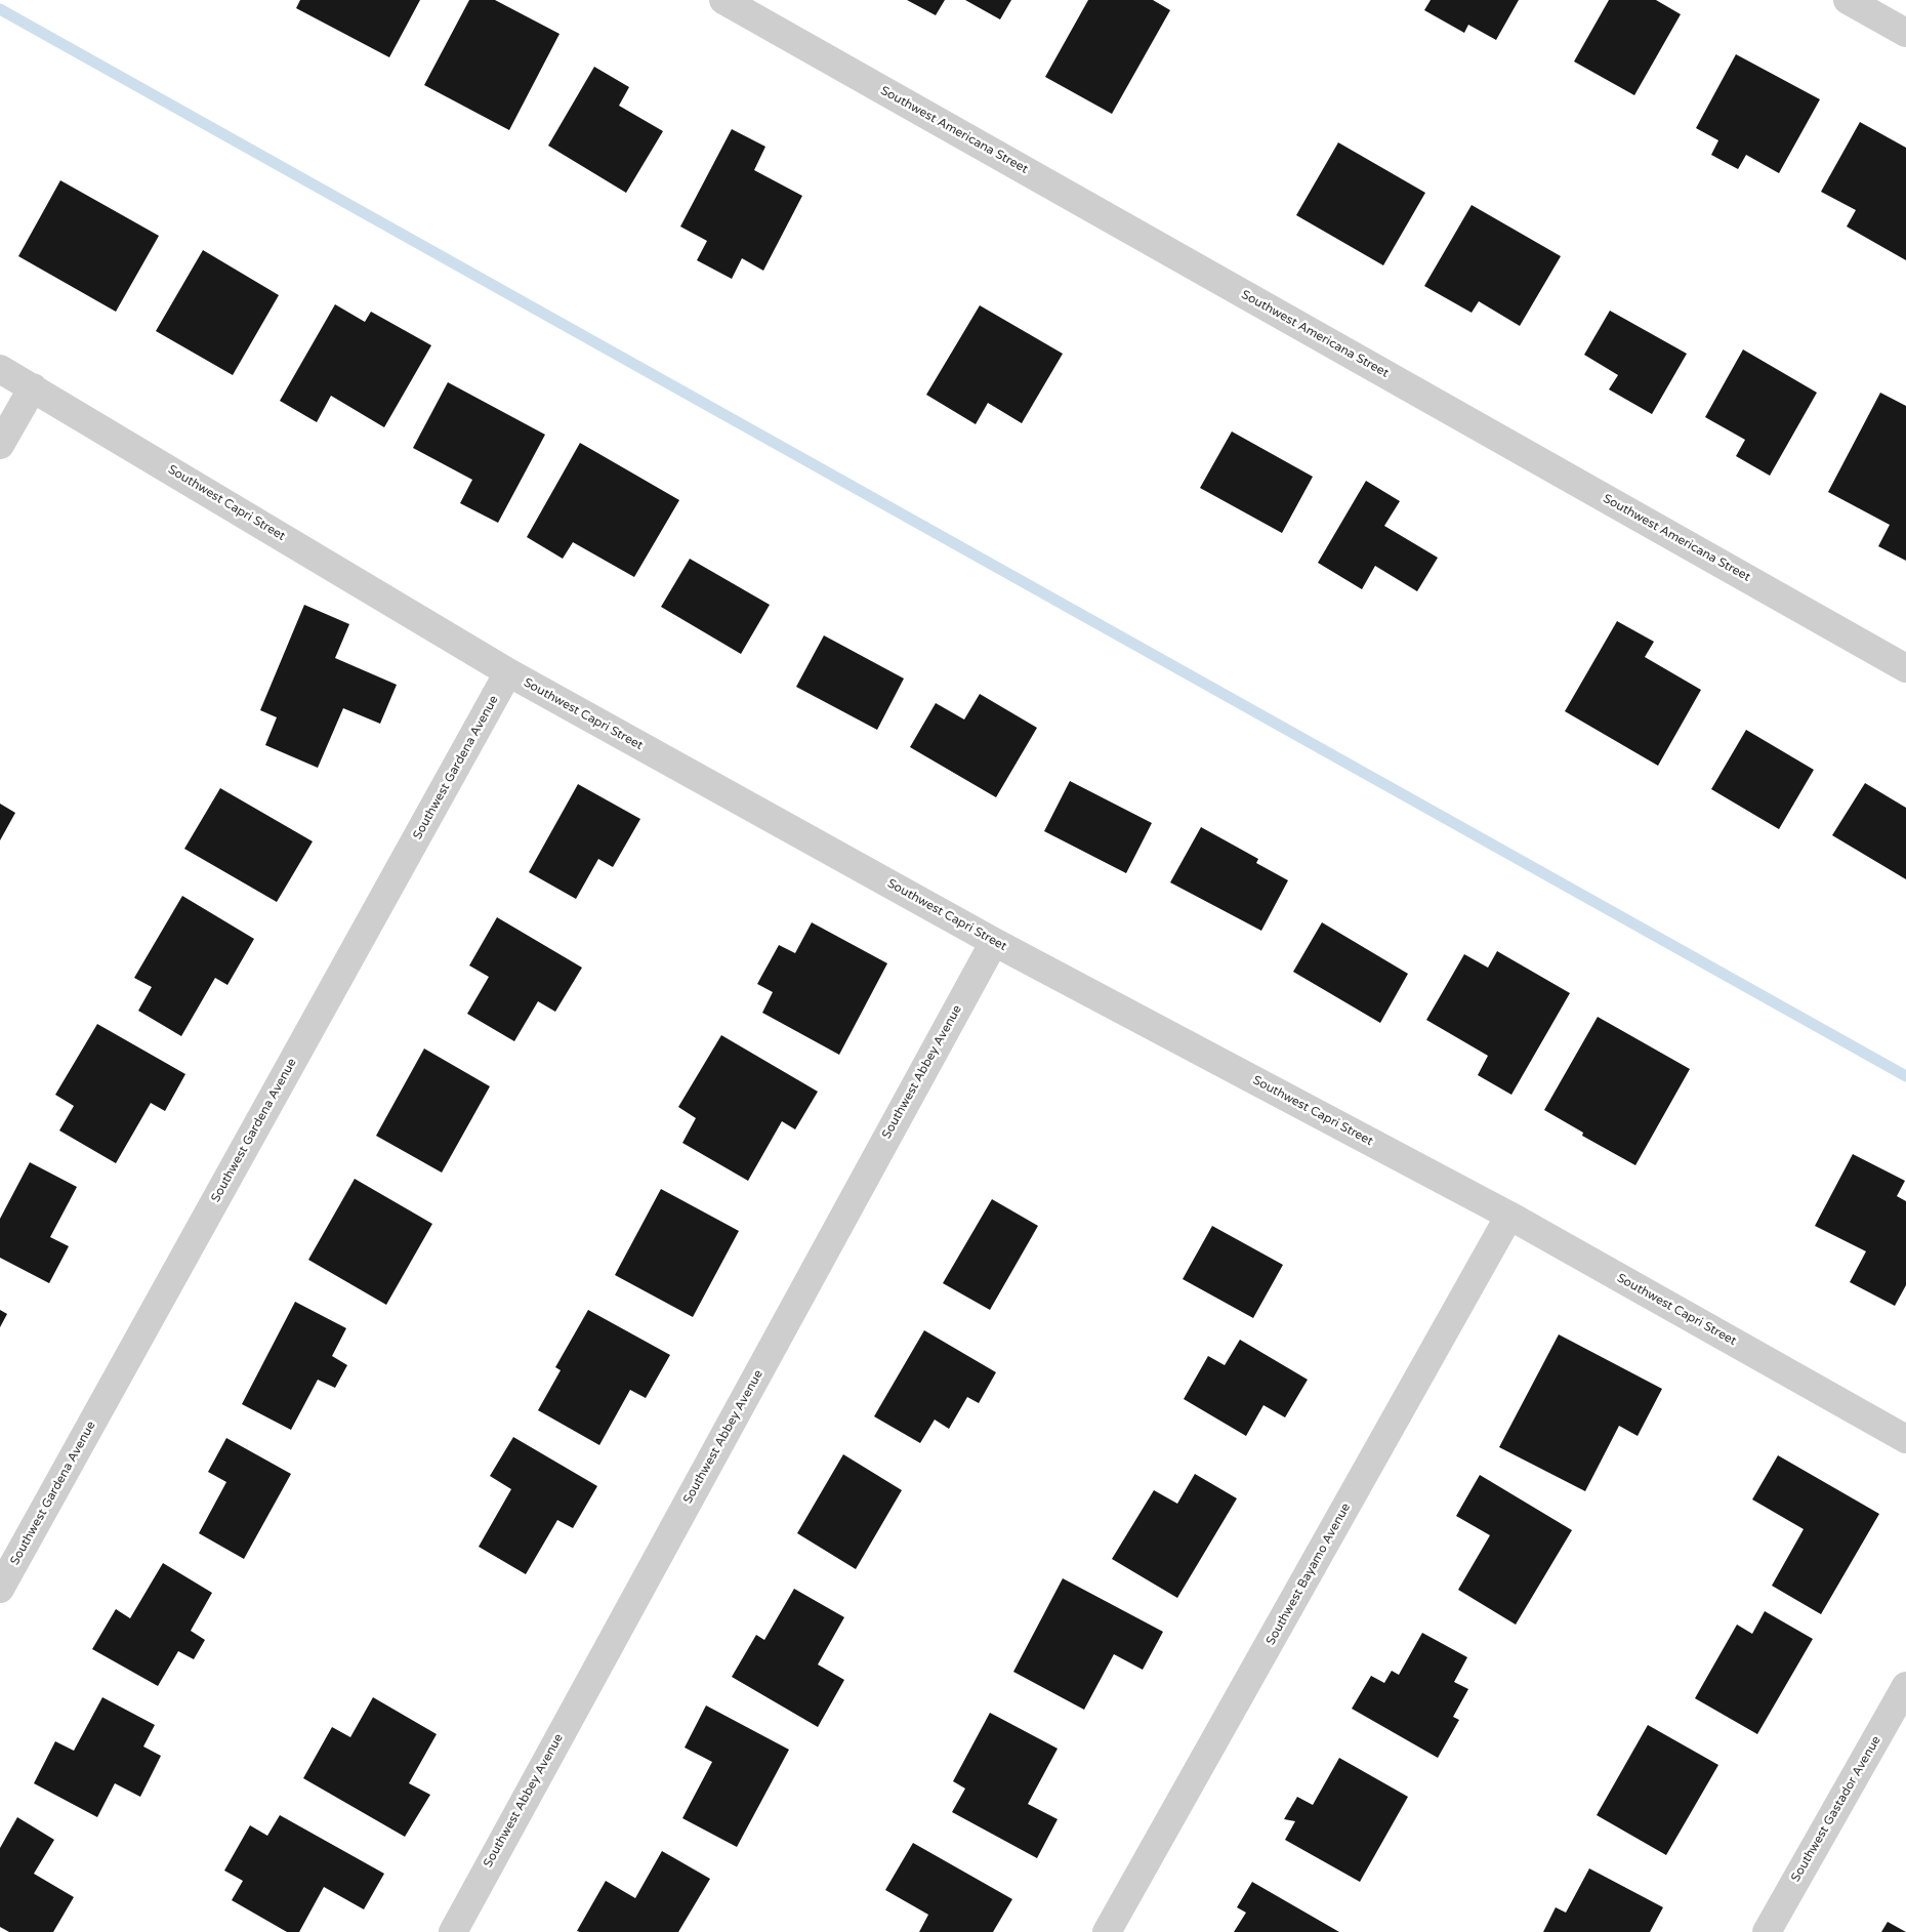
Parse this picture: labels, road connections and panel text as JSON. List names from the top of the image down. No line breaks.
{"streets":{"street":["Southwest Americana Street","Southwest Capri Street","Southwest Gardena Avenue","Southwest Abbey Avenue","Southwest Bayamo Avenue","Southwest Gastador Avenue"]},"crossings":[["Southwest Capri Street","Southwest Gardena Avenue"],["Southwest Capri Street","Southwest Abbey Avenue"],["Southwest Capri Street","Southwest Bayamo Avenue"]]}
